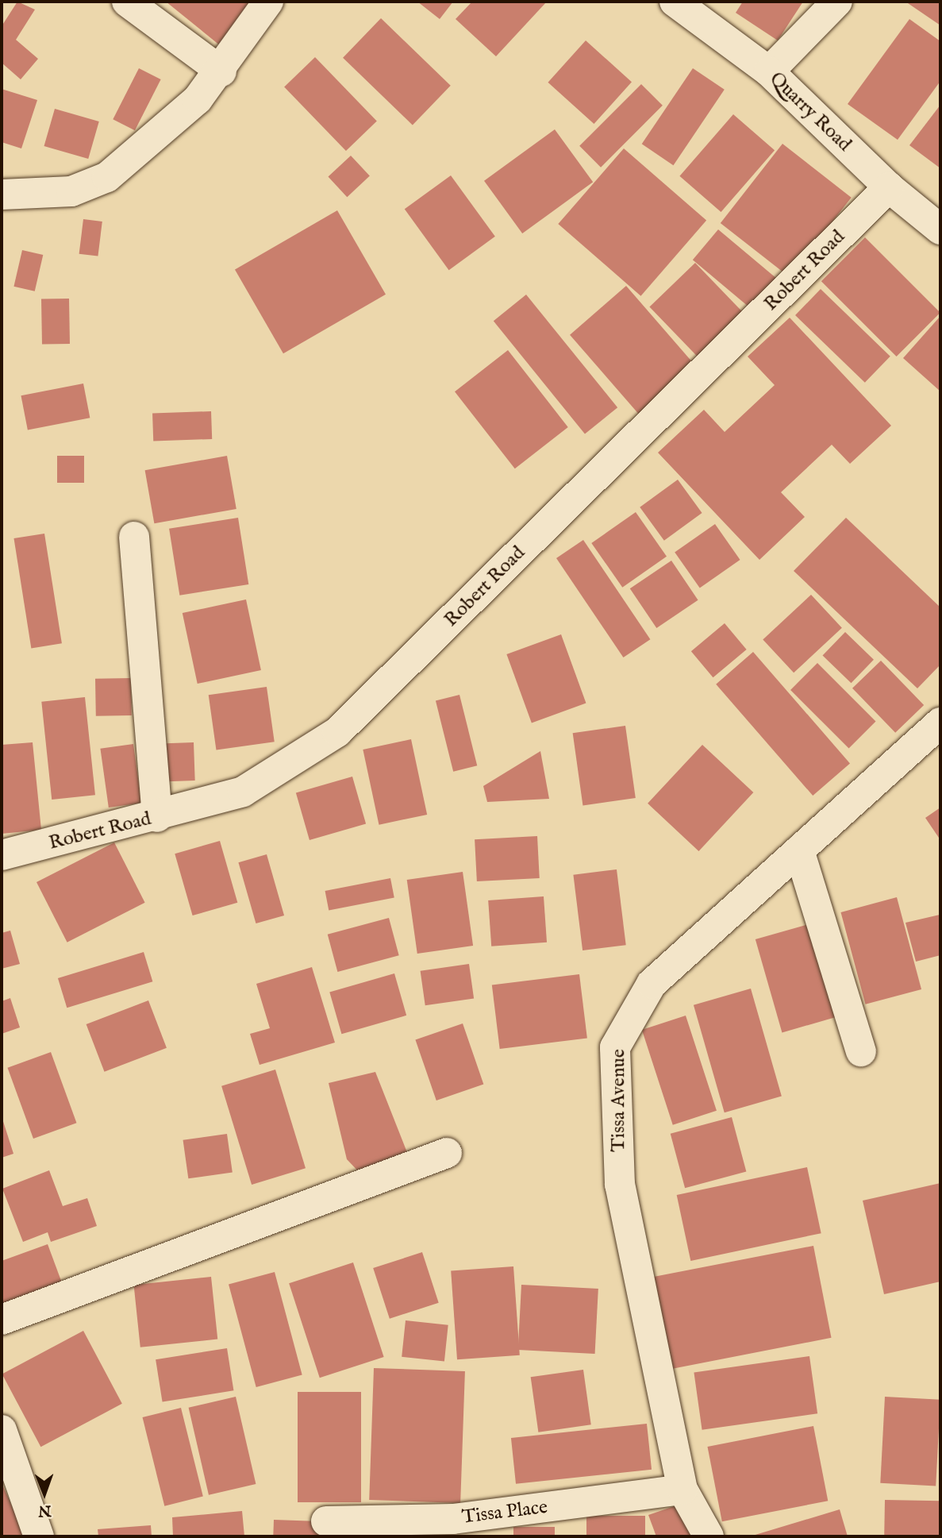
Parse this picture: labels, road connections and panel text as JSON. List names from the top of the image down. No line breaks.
{"streets":{"street":["Quarry Road","Robert Road","Tissa Avenue","Tissa Place"]},"crossings":[["Quarry Road","Robert Road"],["Tissa Avenue","Tissa Place"]],"north":"bottom"}
